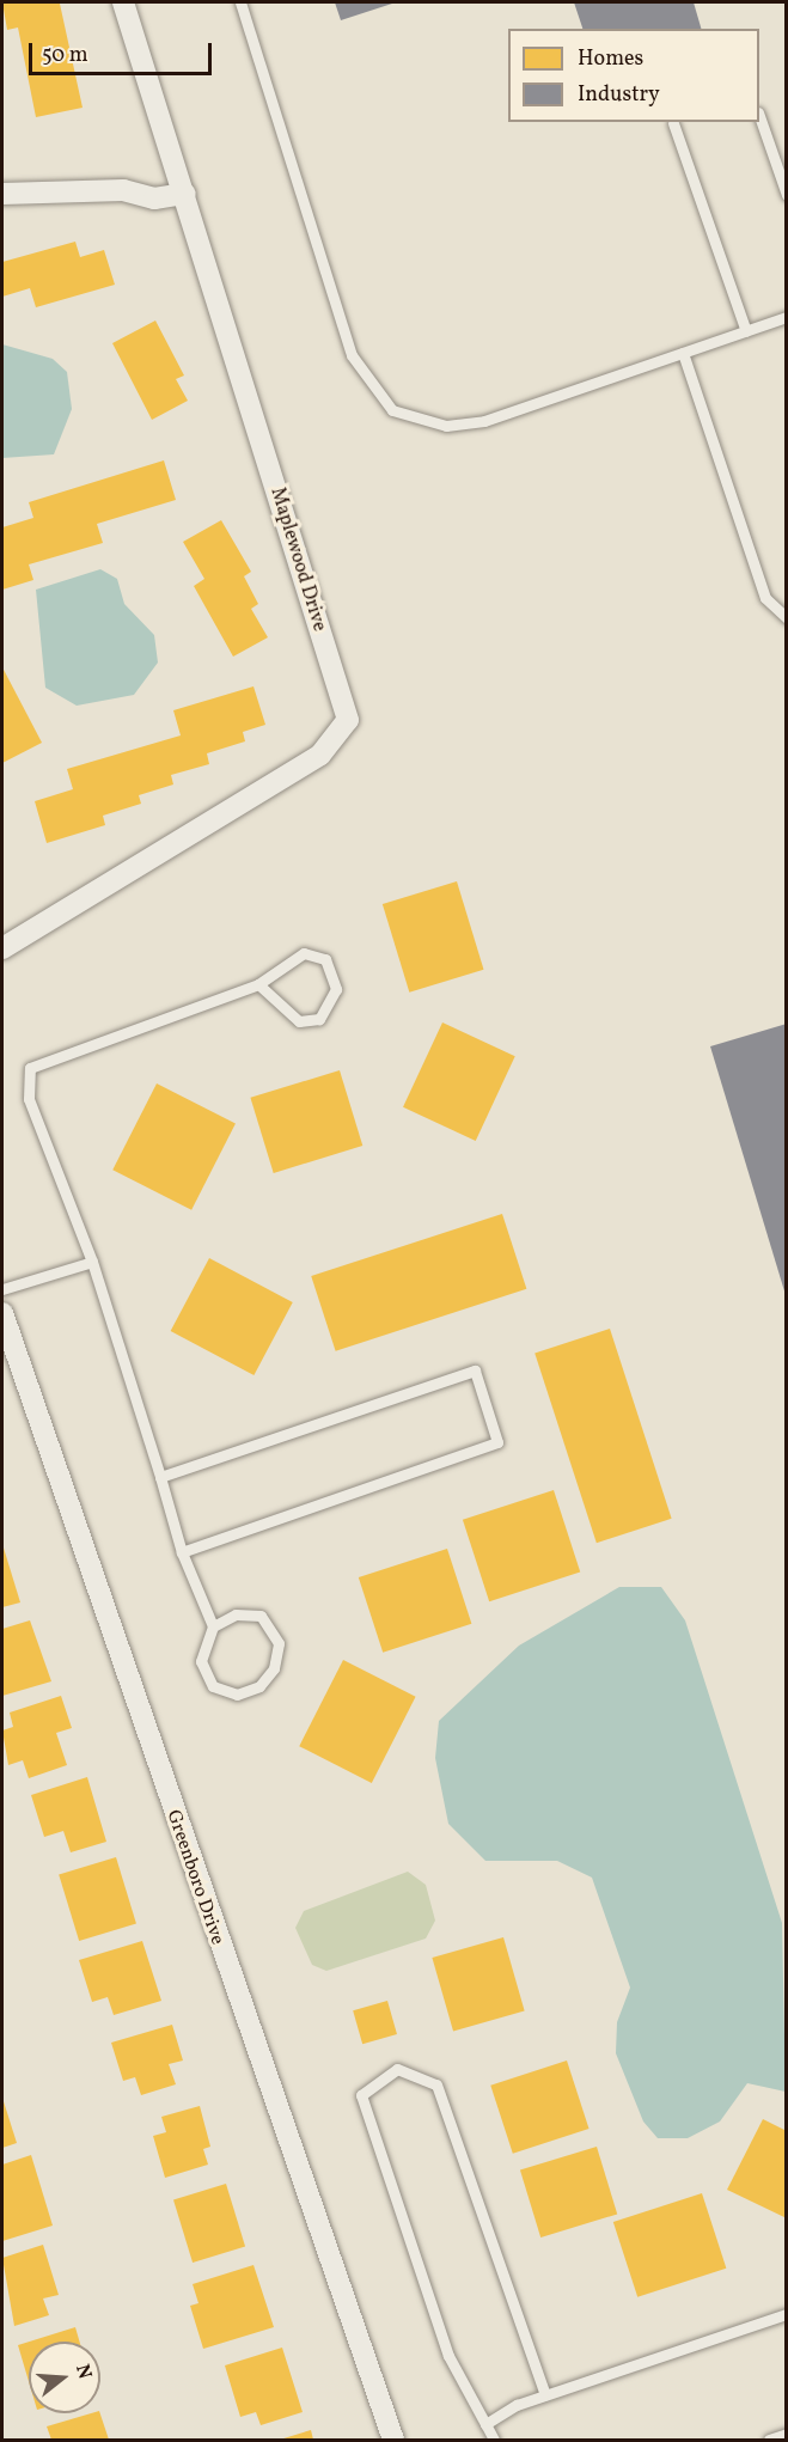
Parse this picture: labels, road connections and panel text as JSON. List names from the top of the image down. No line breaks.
{"streets":{"street":["Maplewood Drive","Greenboro Drive"]},"legend":["Homes","Industry"],"scale_bar":"50 m","north":"right"}
